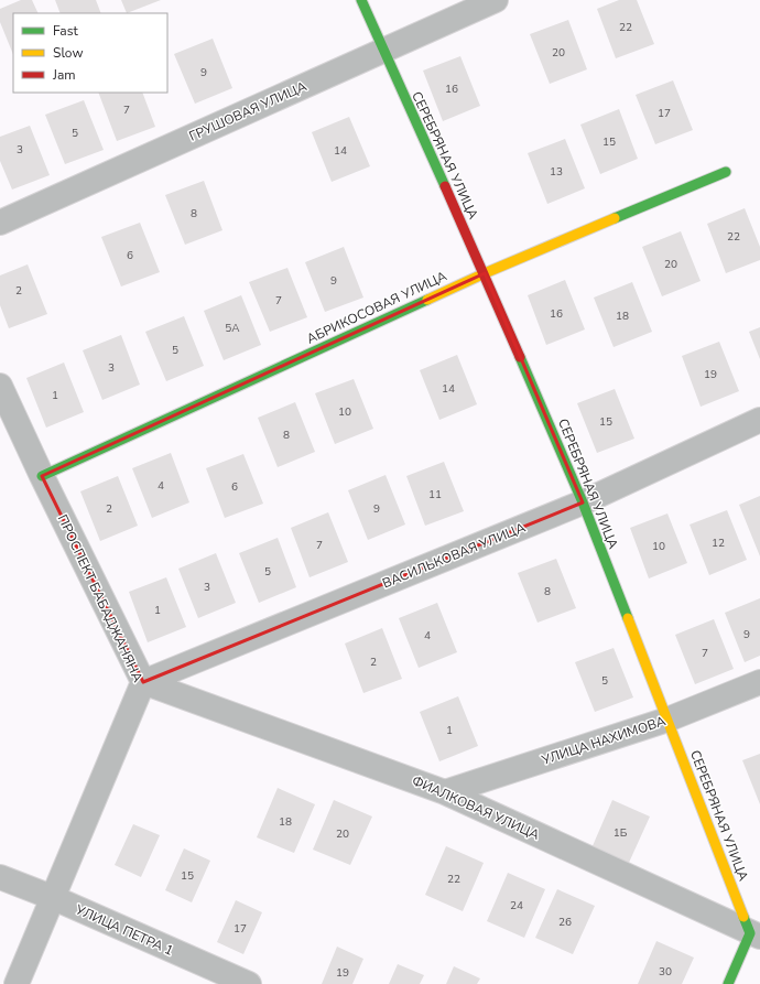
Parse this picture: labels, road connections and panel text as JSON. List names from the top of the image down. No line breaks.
{"streets":{"street":["ГРУШОВАЯ УЛИЦА","СЕРЕБРЯНАЯ УЛИЦА","АБРИКОСОВАЯ УЛИЦА","ВАСИЛЬКОВАЯ УЛИЦА","ПРОСПЕКТ БАБАДЖАНЯНА","УЛИЦА НАХИМОВА","ФИАЛКОВАЯ УЛИЦА","УЛИЦА ПЕТРА 1"]},"crossings":[["ГРУШОВАЯ УЛИЦА","СЕРЕБРЯНАЯ УЛИЦА"],["СЕРЕБРЯНАЯ УЛИЦА","АБРИКОСОВАЯ УЛИЦА"],["СЕРЕБРЯНАЯ УЛИЦА","ВАСИЛЬКОВАЯ УЛИЦА"],["СЕРЕБРЯНАЯ УЛИЦА","УЛИЦА НАХИМОВА"],["СЕРЕБРЯНАЯ УЛИЦА","ФИАЛКОВАЯ УЛИЦА"],["АБРИКОСОВАЯ УЛИЦА","ПРОСПЕКТ БАБАДЖАНЯНА"],["ВАСИЛЬКОВАЯ УЛИЦА","ПРОСПЕКТ БАБАДЖАНЯНА"],["ВАСИЛЬКОВАЯ УЛИЦА","ФИАЛКОВАЯ УЛИЦА"],["ПРОСПЕКТ БАБАДЖАНЯНА","ФИАЛКОВАЯ УЛИЦА"],["ПРОСПЕКТ БАБАДЖАНЯНА","УЛИЦА ПЕТРА 1"],["УЛИЦА НАХИМОВА","ФИАЛКОВАЯ УЛИЦА"]],"house_numbers":["22","20","9","16","7","17","5","15","3","14","13","8","22","6","20","9","2","7","16","18","5А","5","3","19","14","1","10","15","8","4","6","11","2","9","12","7","10","5","3","8","1","9","4","7","2","5","1","18","1Б","20","15","22","24","26","17","30","19"],"legend":["Fast","Slow","Jam"]}
